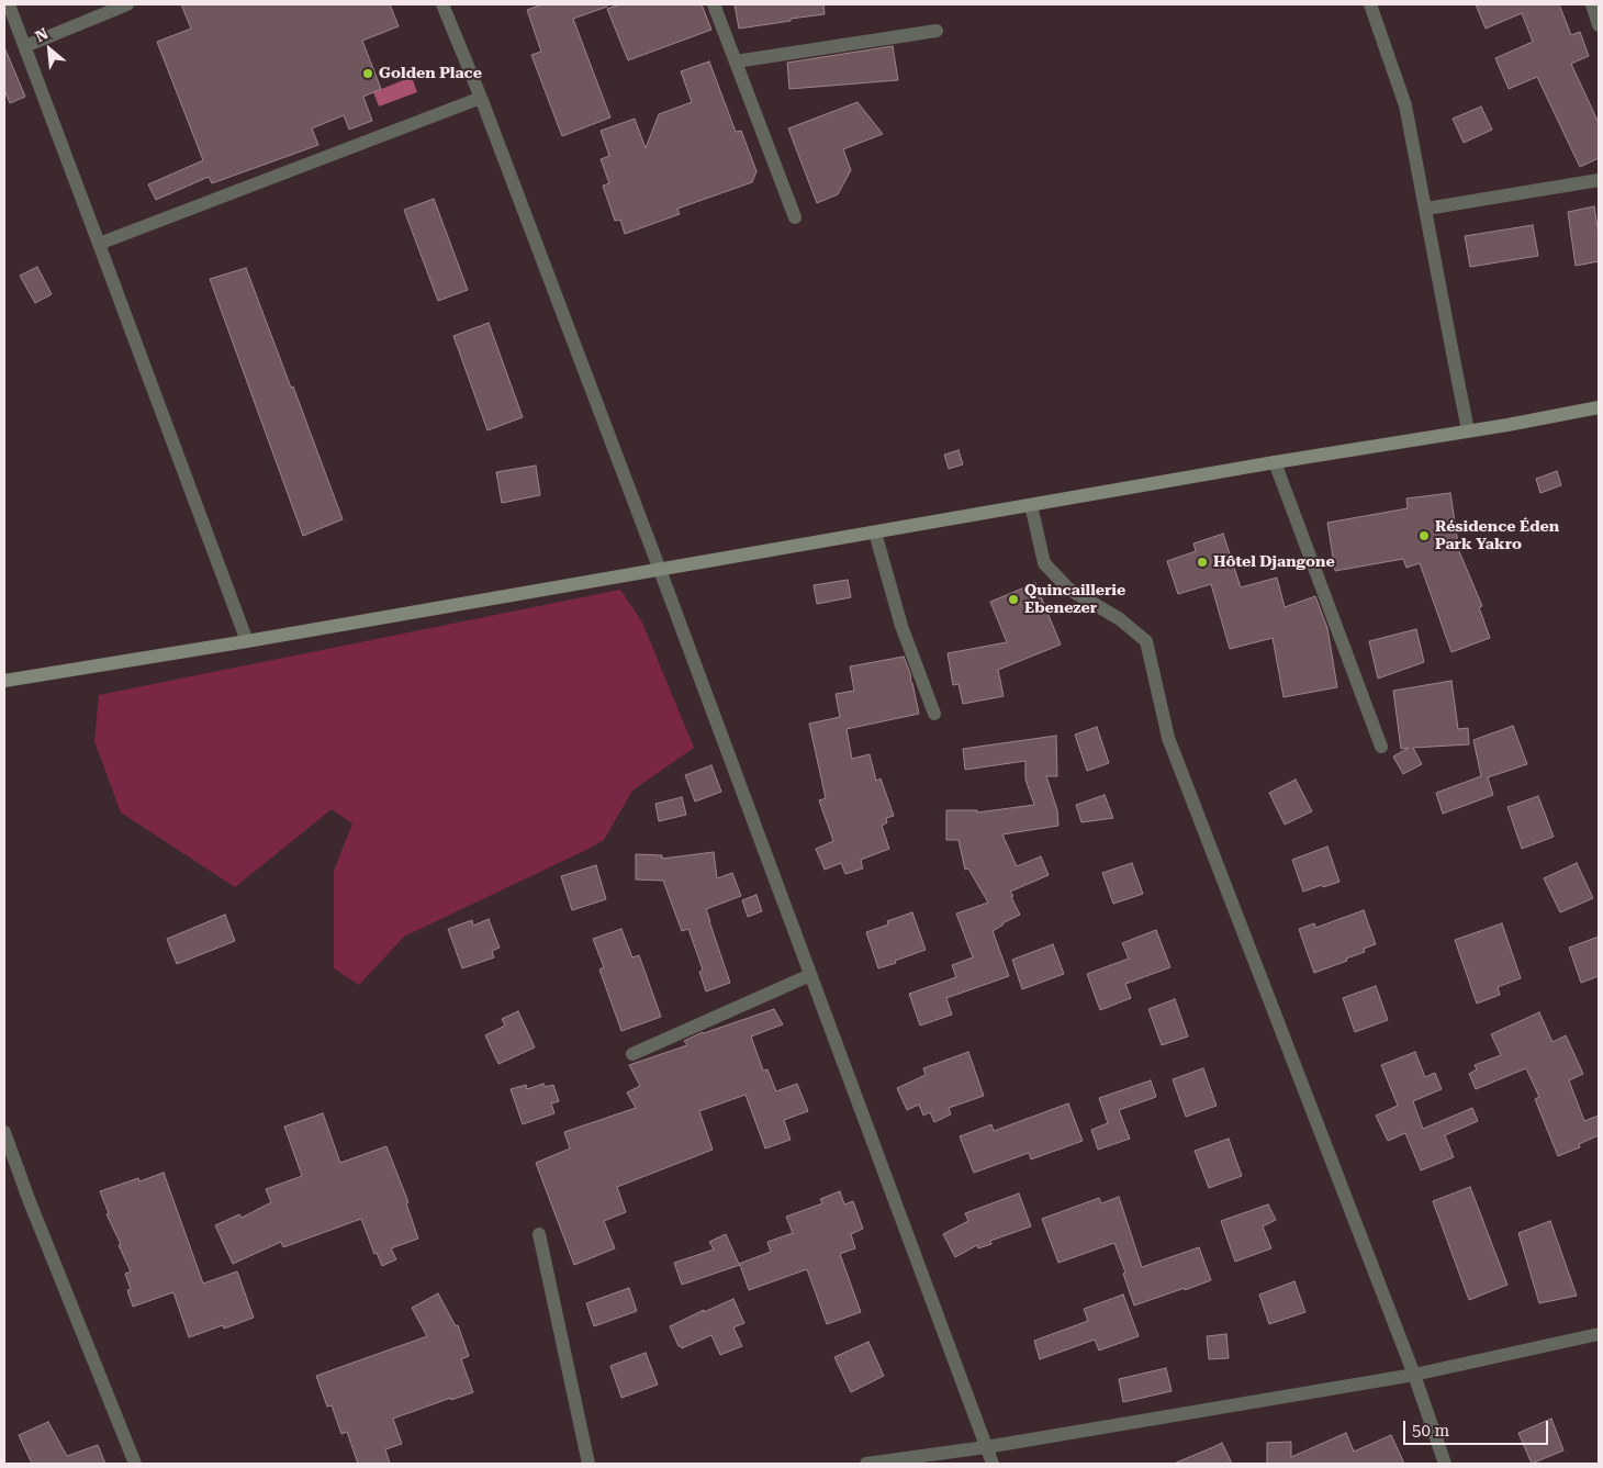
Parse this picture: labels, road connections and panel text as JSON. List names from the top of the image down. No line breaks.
{"places":["Golden Place","Résidence Éden Park Yakro","Hôtel Djangone","Quincaillerie Ebenezer"],"scale_bar":"50 m","north":"top left"}
